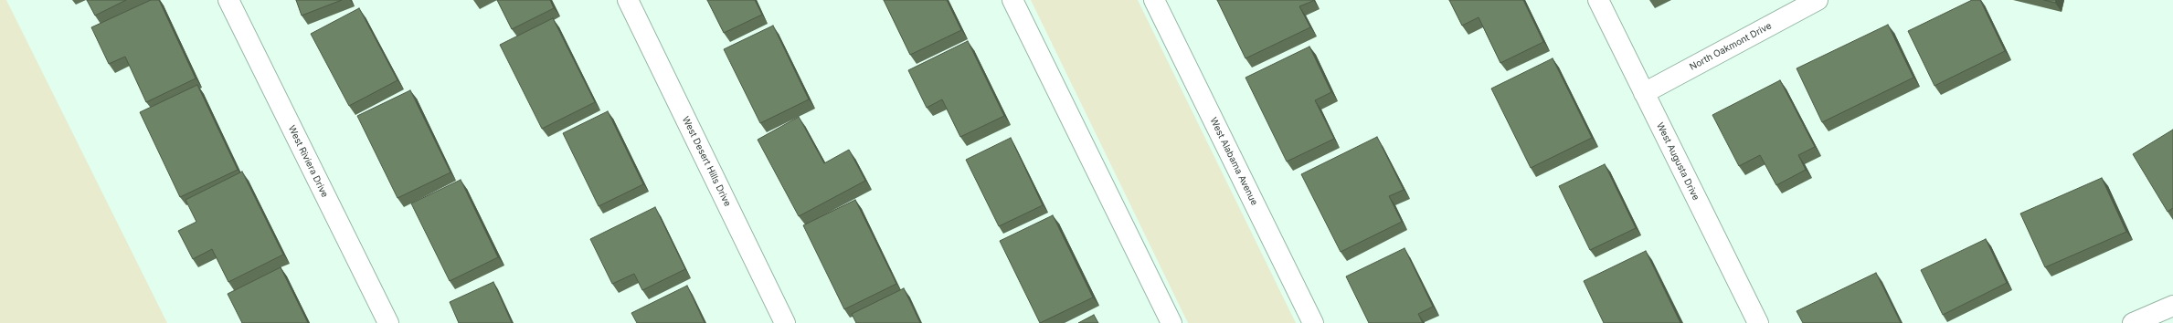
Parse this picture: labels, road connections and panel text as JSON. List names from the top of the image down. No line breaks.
{"streets":{"street":["North Oakmont Drive","West Riviera Drive","West Desert Hills Drive","West Alabama Avenue","West Augusta Drive"]},"crossings":[["North Oakmont Drive","West Augusta Drive"]]}
